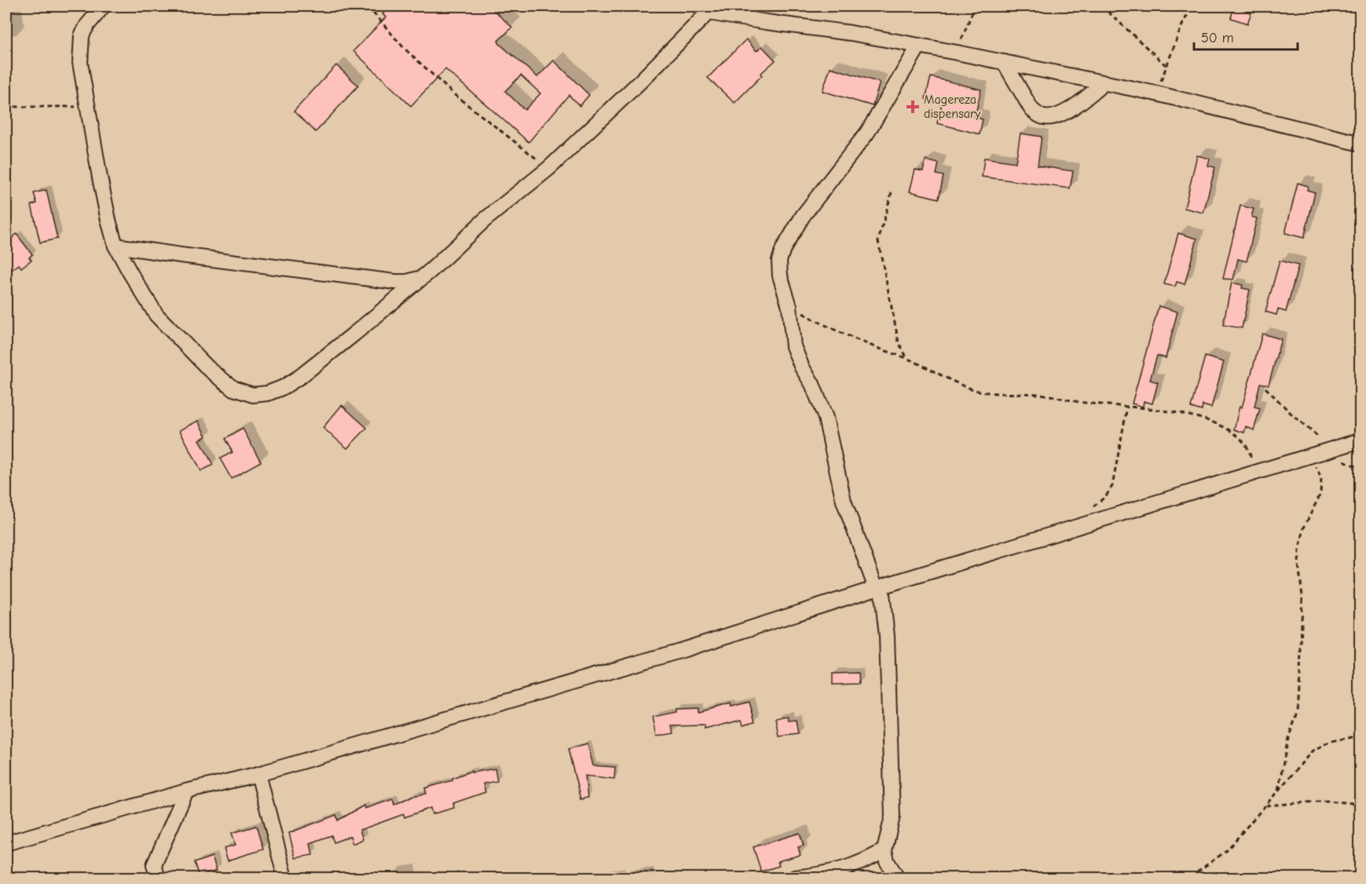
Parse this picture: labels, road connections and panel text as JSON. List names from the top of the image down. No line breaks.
{"places":{"health":["Magereza dispensary"]},"scale_bar":"50 m"}
